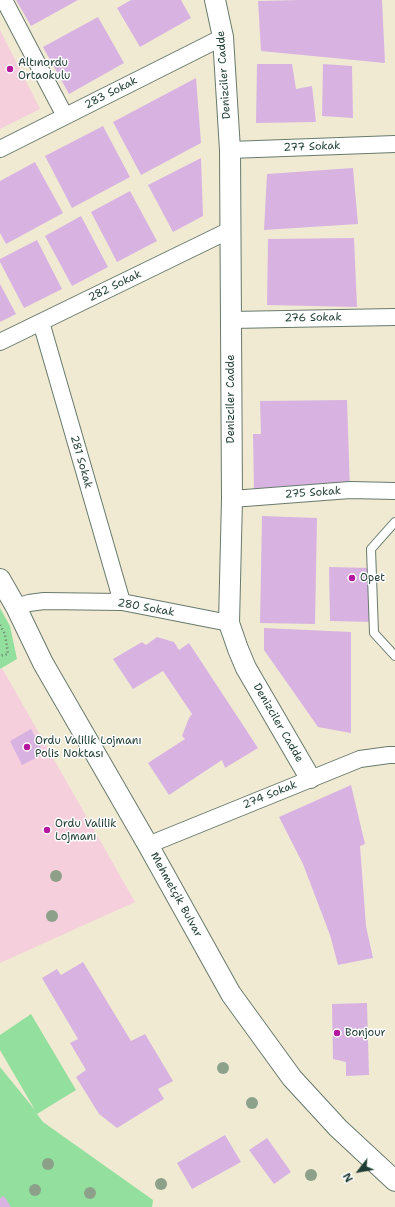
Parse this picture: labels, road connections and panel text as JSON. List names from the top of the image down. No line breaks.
{"streets":{"street":["Denizciler Cadde","283 Sokak","277 Sokak","282 Sokak","276 Sokak","281 Sokak","275 Sokak","280 Sokak","274 Sokak","Mehmetçik Bulvar"]},"crossings":[["Denizciler Cadde","283 Sokak"],["Denizciler Cadde","277 Sokak"],["Denizciler Cadde","282 Sokak"],["Denizciler Cadde","276 Sokak"],["Denizciler Cadde","275 Sokak"],["Denizciler Cadde","280 Sokak"],["Denizciler Cadde","274 Sokak"],["282 Sokak","281 Sokak"],["281 Sokak","280 Sokak"],["280 Sokak","Mehmetçik Bulvar"],["274 Sokak","Mehmetçik Bulvar"]],"places":["Altınordu Ortaokulu","Opet","Ordu Valilik Lojmanı Polis Noktası","Ordu Valilik Lojmanı","Bonjour"],"north":"bottom left"}
